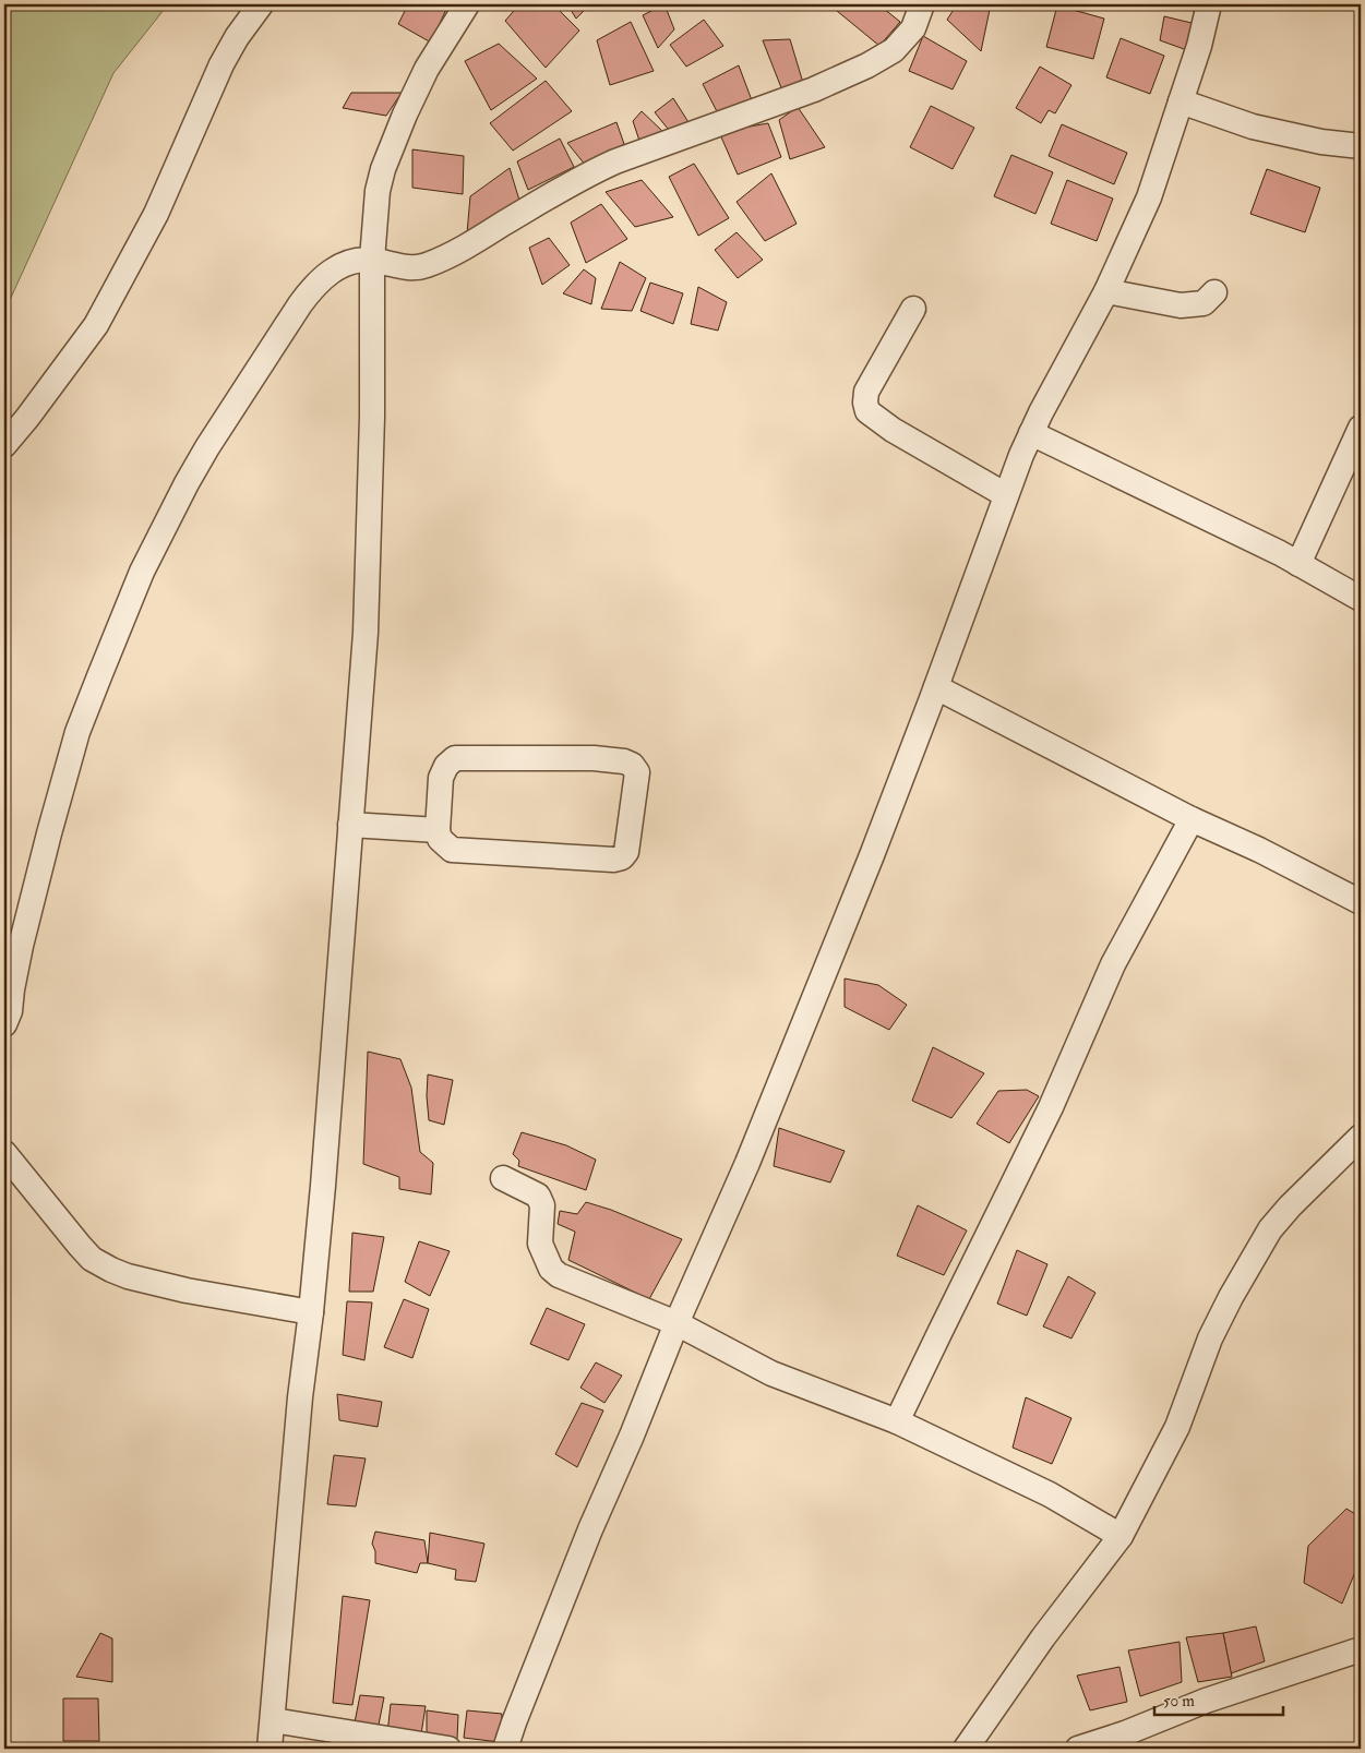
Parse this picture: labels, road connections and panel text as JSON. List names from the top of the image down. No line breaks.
{"scale_bar":"50 m"}
